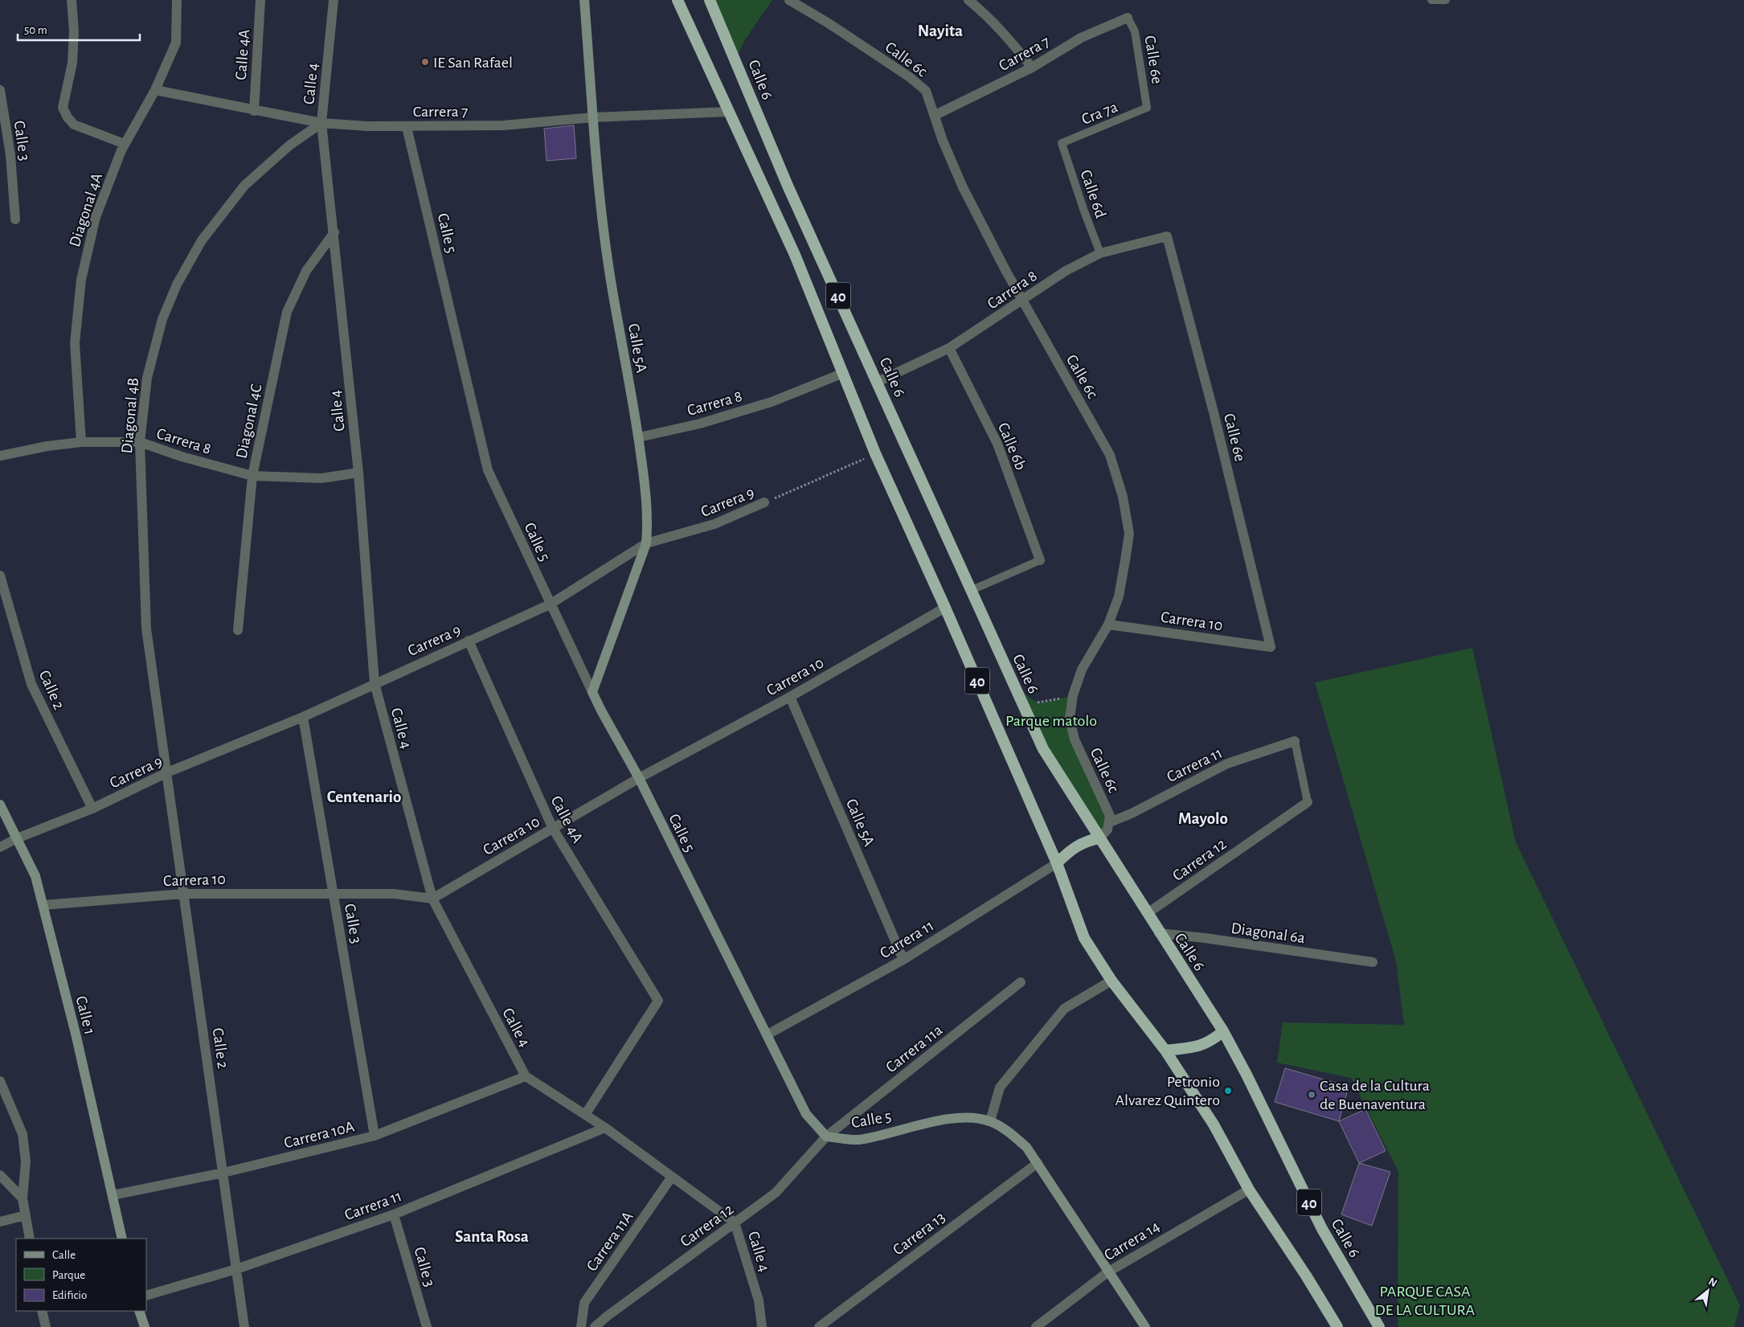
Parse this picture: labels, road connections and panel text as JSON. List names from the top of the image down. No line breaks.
{"streets":{"highway":["Calle 6","40"],"main road":["Calle 5","Calle 5A","Calle 1"],"street":["Carrera 7","Calle 4A","Calle 6c","Calle 6e","Calle 4","Calle 3","Diagonal 4A","Carrera 8","Diagonal 4B","Diagonal 4C","Calle 6b","Carrera 9","Carrera 10","Calle 2","Carrera 11","Carrera 12","Diagonal 6a","Carrera 11a","Carrera 10A","Carrera 13","Carrera 14","Carrera 11A"],"lane":["Cra 7a","Calle 6d"]},"crossings":[["Carrera 7","Calle 4A"],["Carrera 7","Calle 6c"],["Carrera 7","Calle 6e"],["Carrera 7","Calle 4"],["Carrera 7","Diagonal 4A"],["Carrera 7","Calle 5"],["Carrera 7","40"],["Carrera 7","Calle 5A"],["Carrera 7","Diagonal 4B"],["Calle 4A","Calle 4"],["Calle 4A","Carrera 9"],["Calle 4A","Carrera 10"],["Calle 6c","Carrera 8"],["Calle 6c","Carrera 10"],["Calle 6c","Carrera 11"],["Calle 6e","Cra 7a"],["Calle 6e","Carrera 8"],["Calle 6e","Carrera 10"],["Calle 6","Carrera 8"],["Calle 6","Carrera 12"],["Calle 6","Diagonal 6a"],["Calle 4","Carrera 8"],["Calle 4","Diagonal 4B"],["Calle 4","Diagonal 4C"],["Calle 4","Carrera 9"],["Calle 4","Carrera 10"],["Calle 4","Carrera 11"],["Calle 4","Carrera 12"],["Calle 4","Carrera 10A"],["Calle 4","Carrera 11A"],["Cra 7a","Calle 6d"],["Calle 3","Carrera 9"],["Calle 3","Carrera 10"],["Calle 3","Carrera 11"],["Calle 3","Carrera 10A"],["Calle 6d","Carrera 8"],["Diagonal 4A","Carrera 8"],["Calle 5","Calle 5A"],["Calle 5","Carrera 9"],["Calle 5","Carrera 10"],["Calle 5","Carrera 11"],["Calle 5","Carrera 12"],["Calle 5","Carrera 11a"],["Calle 5","Carrera 13"],["Calle 5","Carrera 14"],["Carrera 8","40"],["Carrera 8","Calle 5A"],["Carrera 8","Diagonal 4B"],["Carrera 8","Diagonal 4C"],["Carrera 8","Calle 6b"],["40","Carrera 9"],["40","Carrera 10"],["40","Carrera 11"],["40","Carrera 14"],["Calle 5A","Carrera 9"],["Calle 5A","Carrera 10"],["Calle 5A","Carrera 11"],["Diagonal 4B","Carrera 9"],["Diagonal 4B","Calle 2"],["Carrera 9","Calle 2"],["Carrera 9","Calle 1"],["Carrera 10","Calle 2"],["Carrera 10","Calle 1"],["Calle 2","Carrera 11"],["Calle 2","Carrera 10A"],["Carrera 12","Carrera 11a"],["Calle 1","Carrera 10A"]],"districts":["Nayita","Centenario","Mayolo","Santa Rosa"],"parks":["Parque matolo","PARQUE CASA DE LA CULTURA"],"places":["IE San Rafael","Petronio Alvarez Quintero","Casa de la Cultura de Buenaventura"],"legend":["Calle","Parque","Edificio"],"scale_bar":"50 m","north":"top right"}
